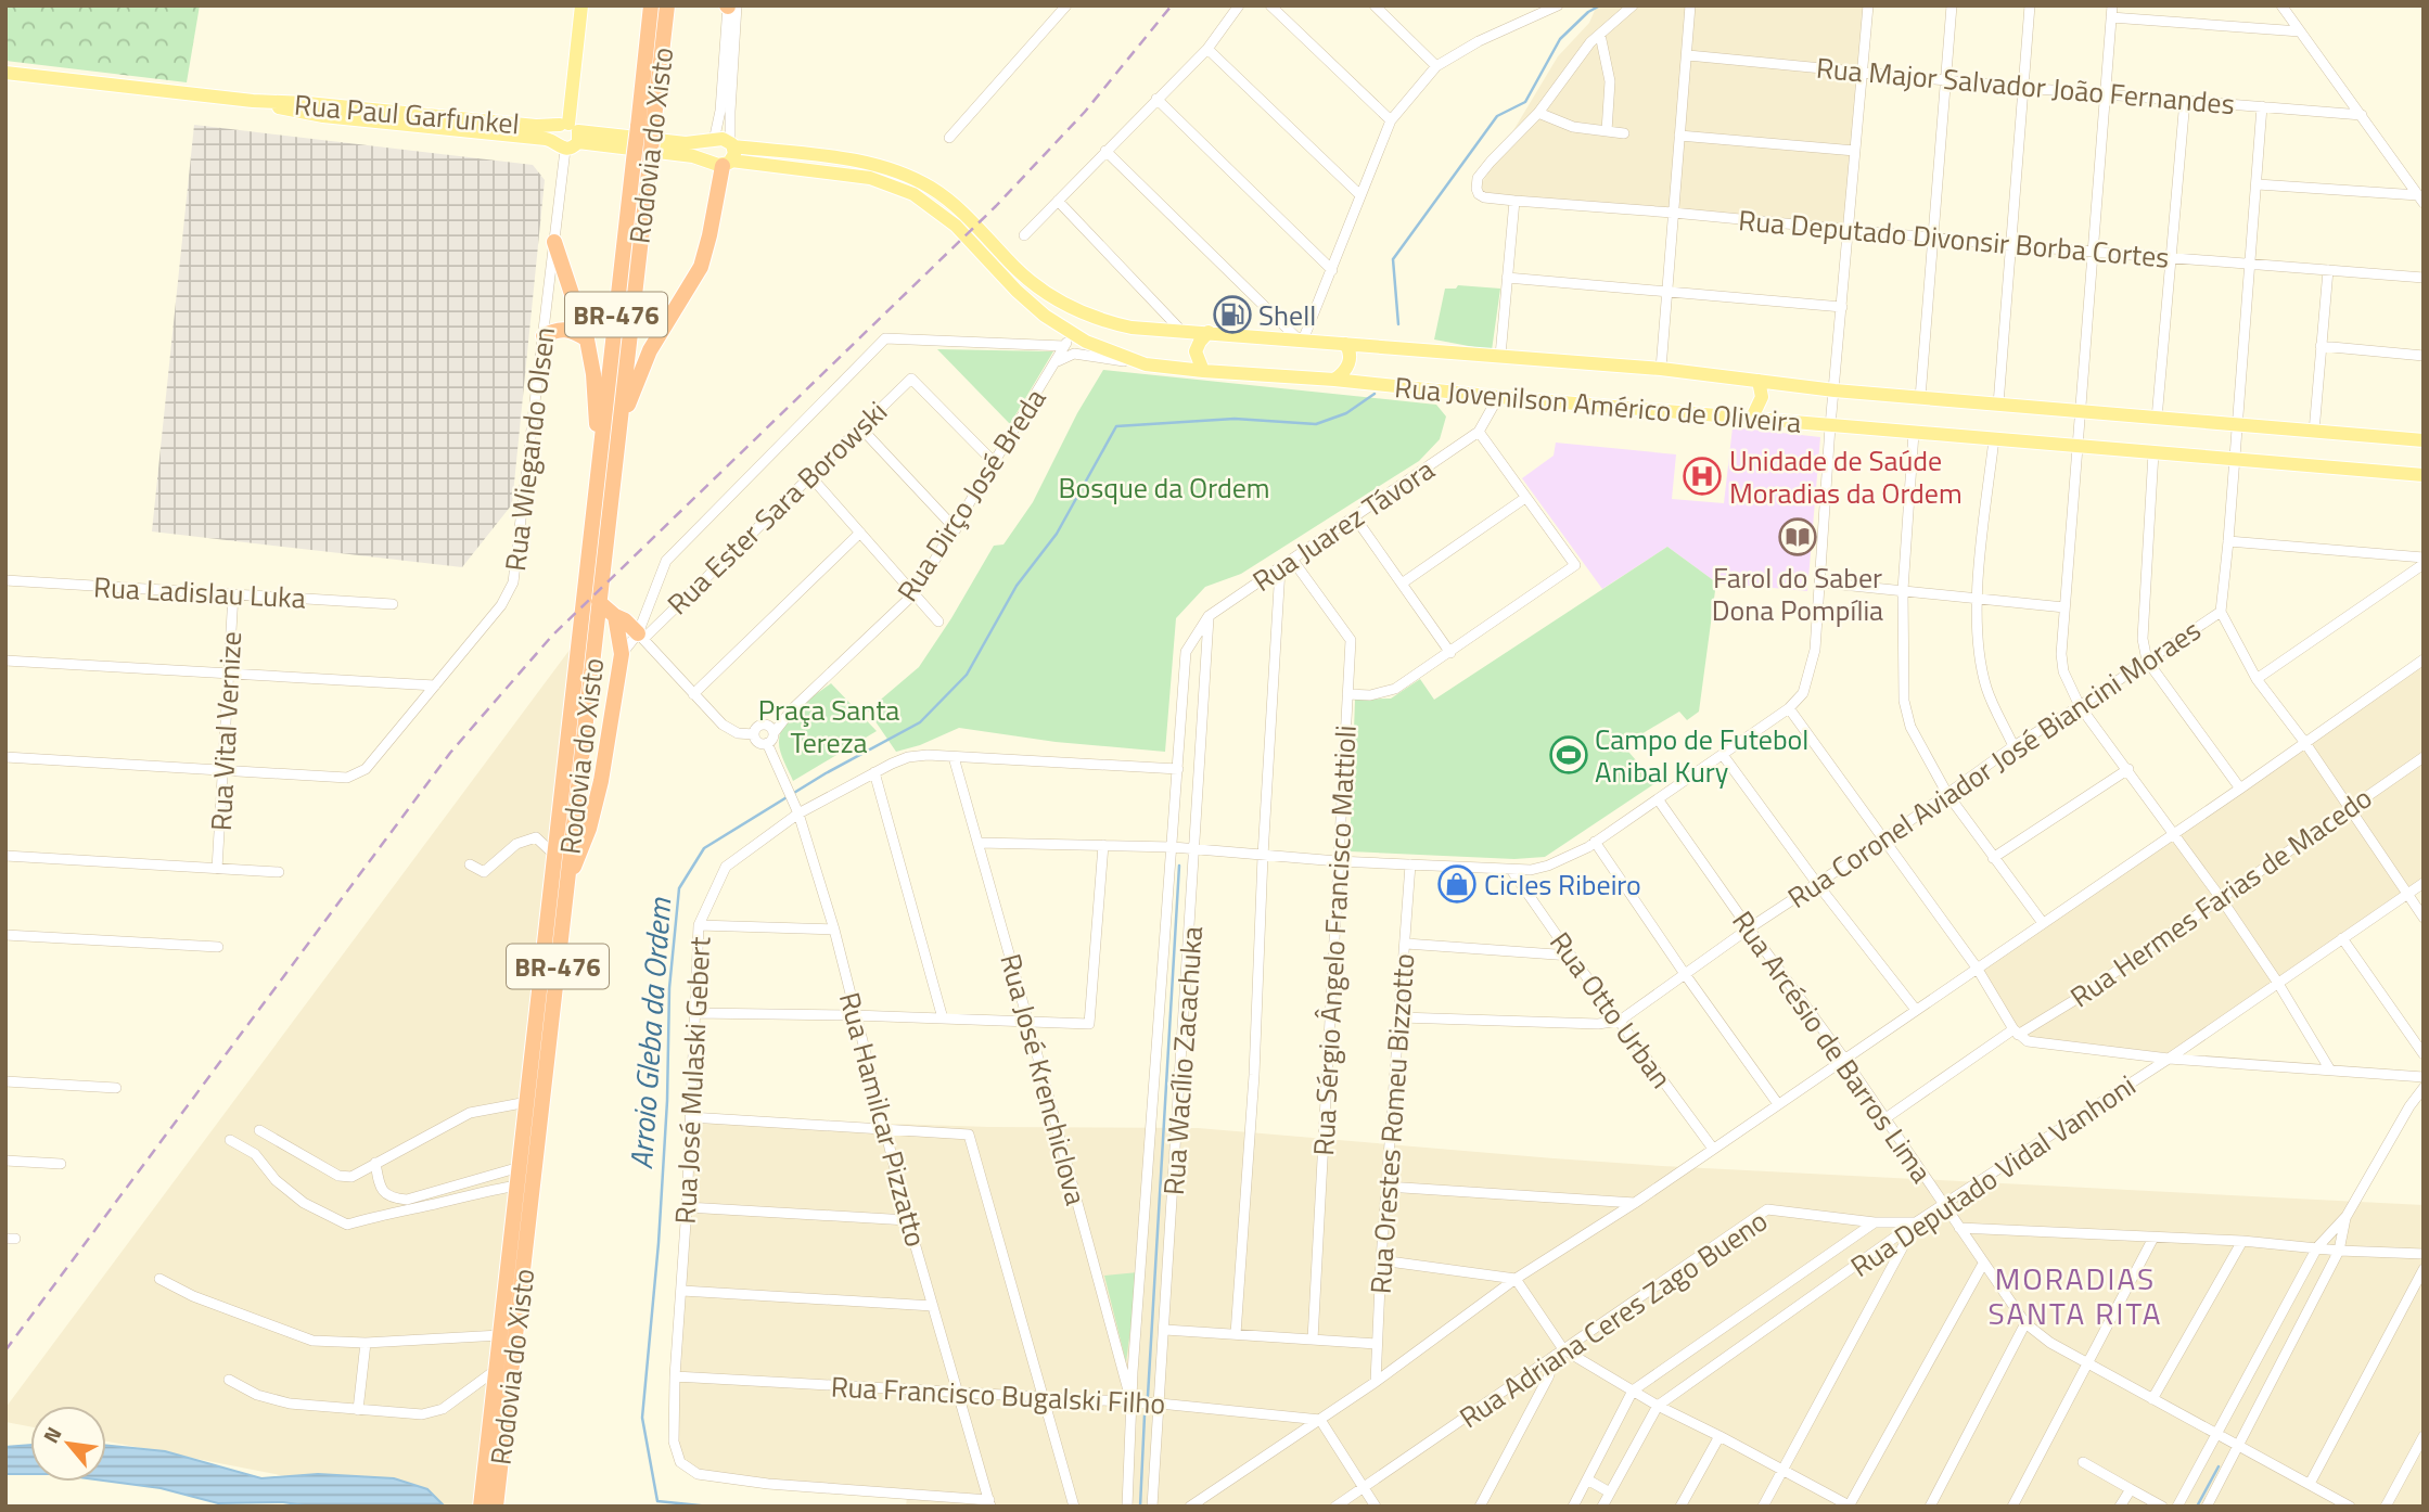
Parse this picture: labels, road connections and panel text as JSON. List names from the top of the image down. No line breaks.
{"streets":{"highway":["Rodovia do Xisto","BR-476"],"main road":["Rua Paul Garfunkel","Rua Jovenilson Américo de Oliveira","Rua Wiegando Olsen"],"street":["Rua Major Salvador João Fernandes","Rua Deputado Divonsir Borba Cortes","Rua Dirço José Breda","Rua Ester Sara Borowski","Rua Juarez Távora","Rua Ladislau Luka","Rua Vital Vernize","Rua Coronel Aviador José Biancini Moraes","Rua Hermes Farias de Macedo","Rua Sérgio Ângelo Francisco Mattioli","Rua Otto Urban","Rua Arcésio de Barros Lima","Rua Wacílio Zacachuka","Rua José Krenchiclova","Rua José Mulaski Gebert","Rua Hamilcar Pizzatto","Rua Orestes Romeu Bizzotto","Rua Deputado Vidal Vanhoni","Rua Adriana Ceres Zago Bueno","Rua Francisco Bugalski Filho"]},"crossings":[["Rua Paul Garfunkel","Rua Jovenilson Américo de Oliveira"],["Rua Paul Garfunkel","Rua Wiegando Olsen"],["Rua Paul Garfunkel","Rua Dirço José Breda"],["Rua Jovenilson Américo de Oliveira","Rua Dirço José Breda"],["Rua Jovenilson Américo de Oliveira","Rua Juarez Távora"],["Rua Wiegando Olsen","Rua Vital Vernize"],["Rua Dirço José Breda","Rua Ester Sara Borowski"],["Rua Dirço José Breda","Rua Hamilcar Pizzatto"],["Rua Juarez Távora","Rua Sérgio Ângelo Francisco Mattioli"],["Rua Juarez Távora","Rua Wacílio Zacachuka"],["Rua Ladislau Luka","Rua Vital Vernize"],["Rua Coronel Aviador José Biancini Moraes","Rua Otto Urban"],["Rua Coronel Aviador José Biancini Moraes","Rua Arcésio de Barros Lima"],["Rua Hermes Farias de Macedo","Rua Arcésio de Barros Lima"],["Rua Arcésio de Barros Lima","Rua Deputado Vidal Vanhoni"],["Rua Wacílio Zacachuka","Rua José Krenchiclova"],["Rua Wacílio Zacachuka","Rua José Mulaski Gebert"],["Rua Wacílio Zacachuka","Rua Francisco Bugalski Filho"],["Rua José Krenchiclova","Rua José Mulaski Gebert"],["Rua José Krenchiclova","Rua Francisco Bugalski Filho"],["Rua José Mulaski Gebert","Rua Hamilcar Pizzatto"],["Rua José Mulaski Gebert","Rua Francisco Bugalski Filho"],["Rua Hamilcar Pizzatto","Rua Francisco Bugalski Filho"],["Rua Deputado Vidal Vanhoni","Rua Adriana Ceres Zago Bueno"]],"districts":["MORADIAS SANTA RITA"],"water":["Arroio Gleba da Ordem"],"parks":["Bosque da Ordem","Praça Santa Tereza"],"places":{"fuel station":["Shell"],"hospital":["Unidade de Saúde Moradias da Ordem"],"library":["Farol do Saber Dona Pompília"],"sports":["Campo de Futebol Anibal Kury"],"shop":["Cicles Ribeiro"]},"north":"top left"}
